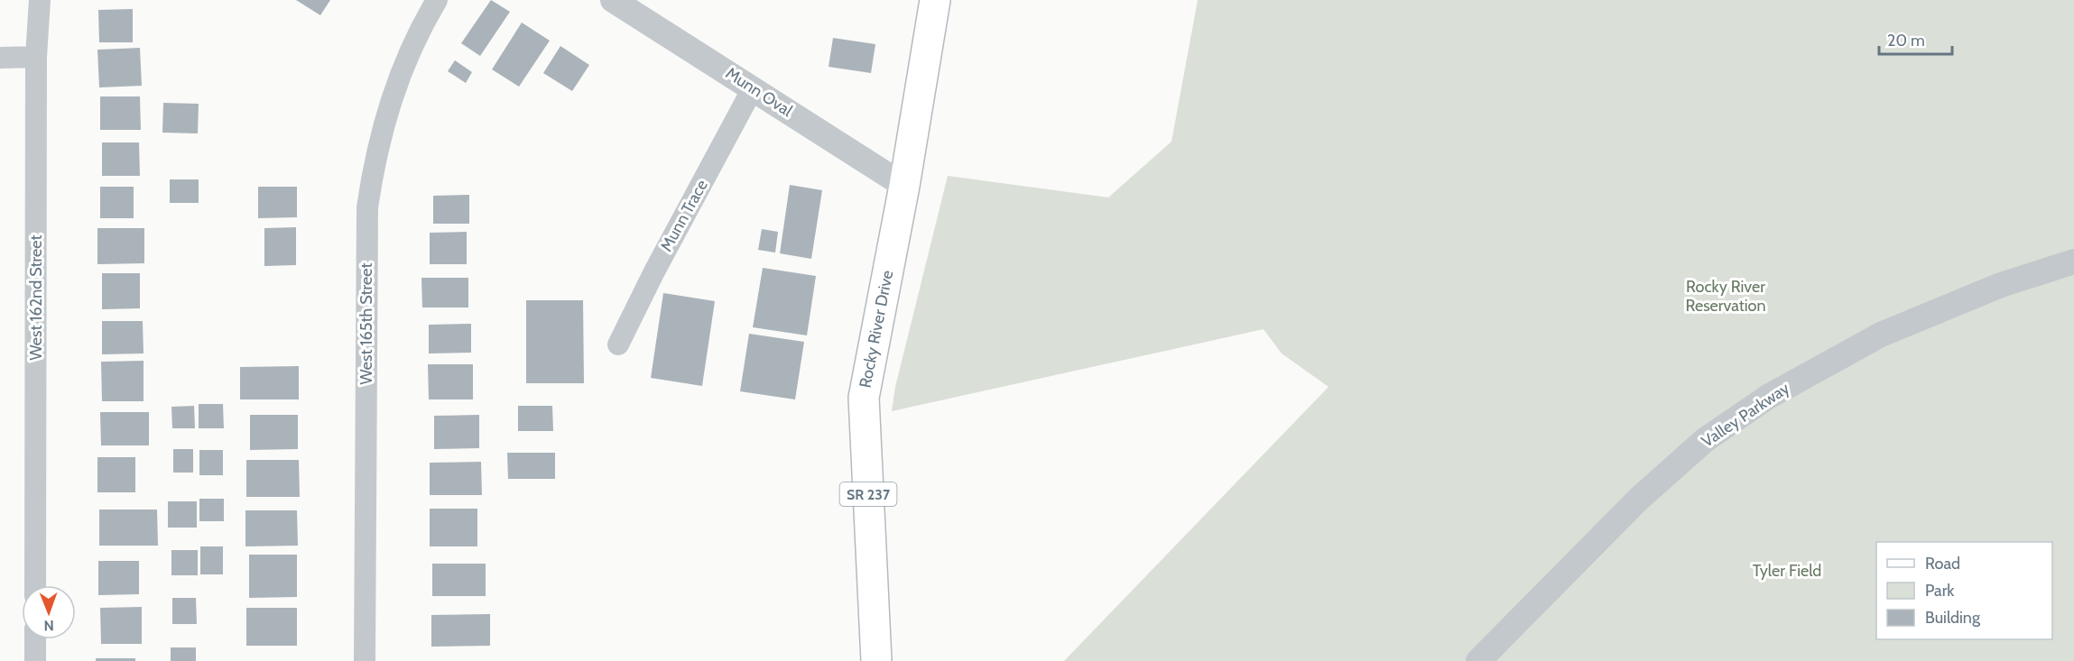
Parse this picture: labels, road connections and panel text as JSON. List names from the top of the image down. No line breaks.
{"streets":{"main road":["Rocky River Drive","SR 237"],"street":["Munn Oval","Munn Trace","West 162nd Street","West 165th Street","Valley Parkway"]},"crossings":[["Munn Oval","Munn Trace"],["Munn Oval","Rocky River Drive"]],"parks":["Rocky River Reservation","Tyler Field"],"legend":["Road","Park","Building"],"scale_bar":"20 m","north":"bottom"}
